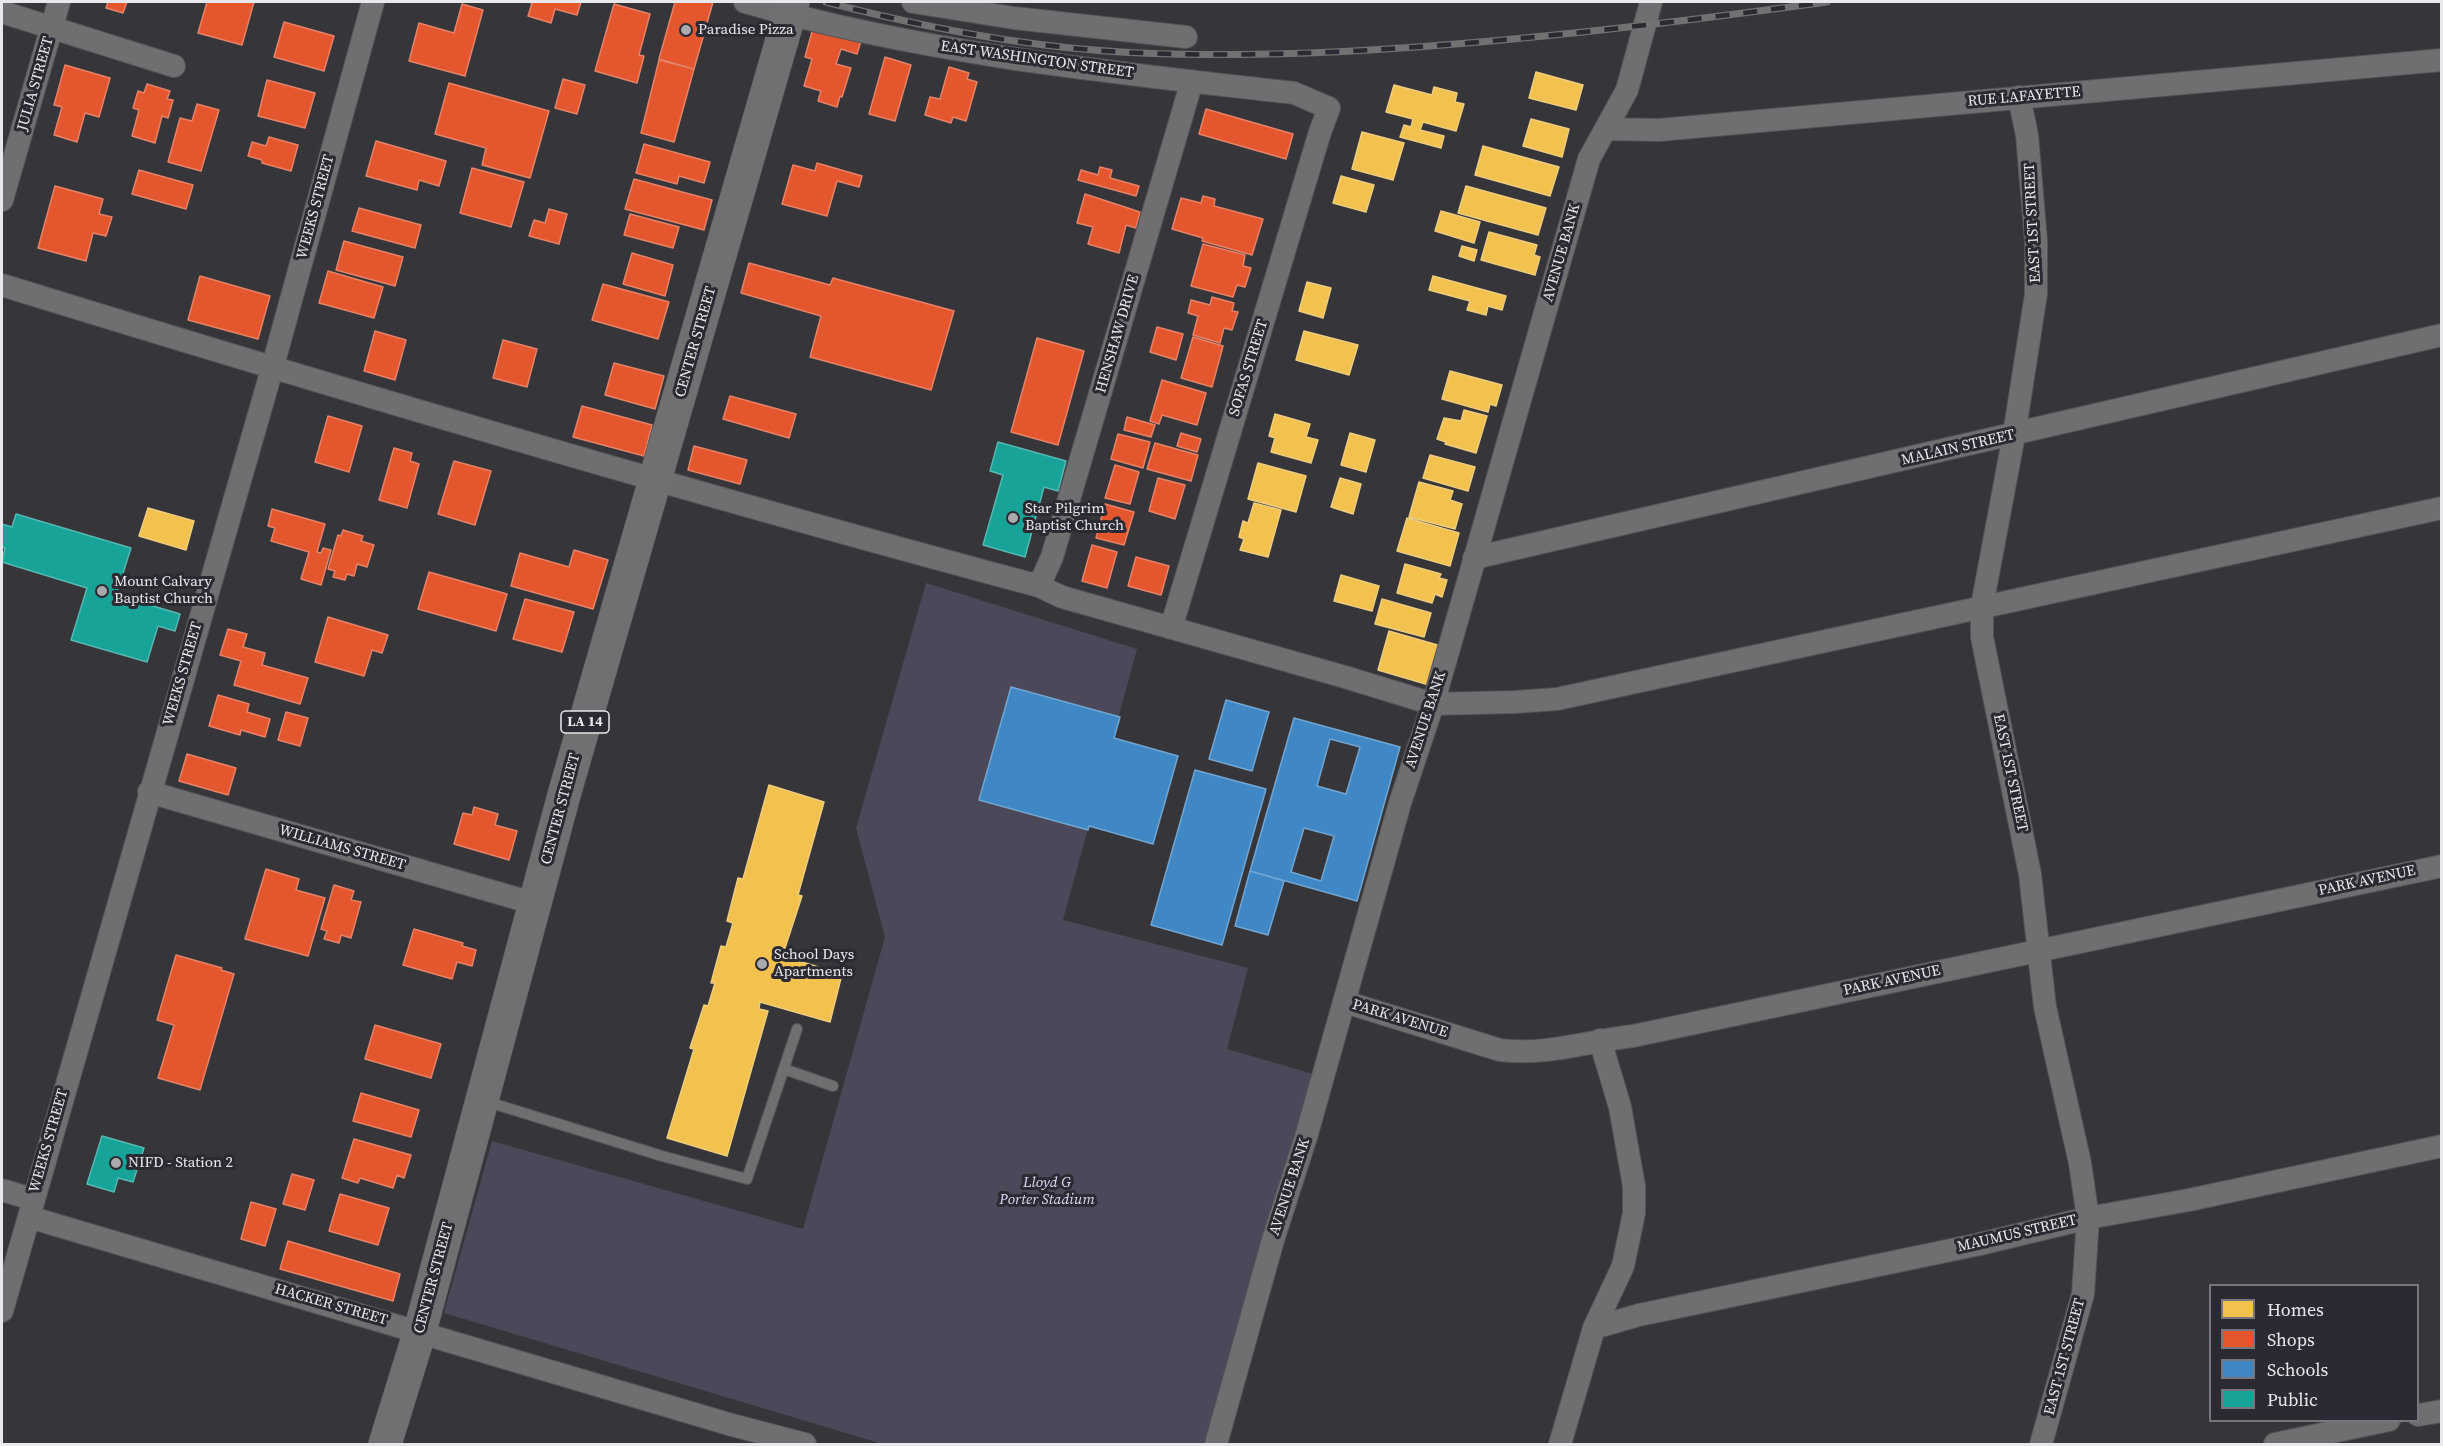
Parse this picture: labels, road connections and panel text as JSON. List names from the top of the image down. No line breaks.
{"streets":{"main road":["CENTER STREET","LA 14"],"street":["EAST WASHINGTON STREET","JULIA STREET","RUE LAFAYETTE","WEEKS STREET","EAST 1ST STREET","AVENUE BANK","HENSHAW DRIVE","SOFAS STREET","MALAIN STREET","WILLIAMS STREET","PARK AVENUE","MAUMUS STREET","HACKER STREET"]},"crossings":[["EAST WASHINGTON STREET","HENSHAW DRIVE"],["EAST WASHINGTON STREET","CENTER STREET"],["EAST WASHINGTON STREET","SOFAS STREET"],["RUE LAFAYETTE","EAST 1ST STREET"],["RUE LAFAYETTE","AVENUE BANK"],["WEEKS STREET","WILLIAMS STREET"],["WEEKS STREET","HACKER STREET"],["EAST 1ST STREET","MALAIN STREET"],["EAST 1ST STREET","PARK AVENUE"],["EAST 1ST STREET","MAUMUS STREET"],["AVENUE BANK","MALAIN STREET"],["AVENUE BANK","PARK AVENUE"],["CENTER STREET","WILLIAMS STREET"],["CENTER STREET","HACKER STREET"]],"parks":["Lloyd G Porter Stadium"],"places":["Paradise Pizza","Star Pilgrim Baptist Church","Mount Calvary Baptist Church","School Days Apartments","NIFD - Station 2"],"legend":["Homes","Shops","Schools","Public"]}
